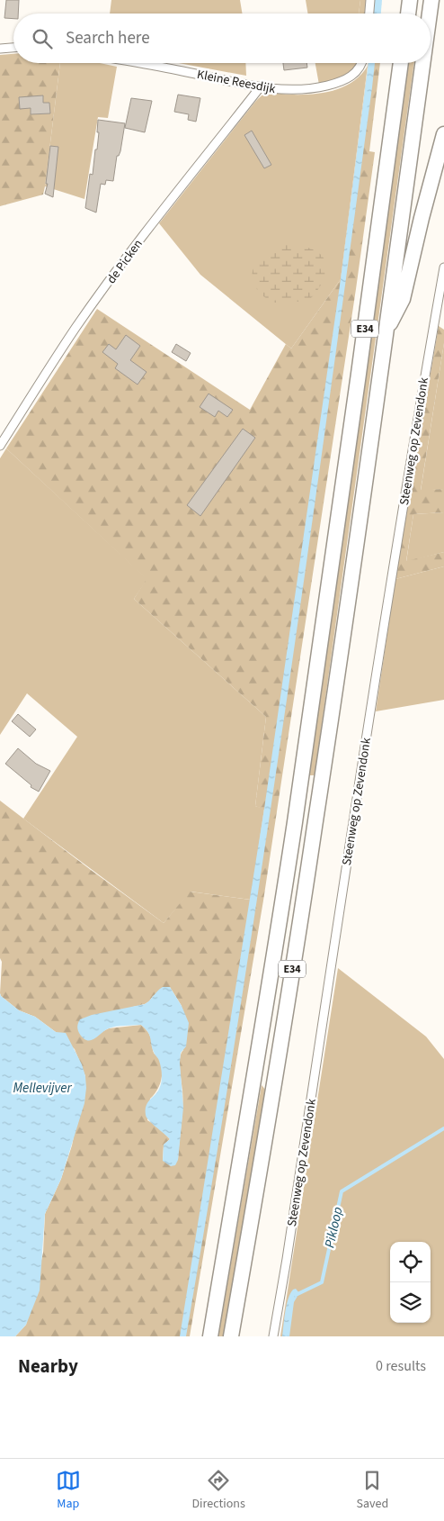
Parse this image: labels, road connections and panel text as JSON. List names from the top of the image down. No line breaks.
{"streets":{"highway":["E34"],"street":["Kleine Reesdijk","de Picken","Steenweg op Zevendonk"]},"crossings":[["Kleine Reesdijk","de Picken"]],"water":["Mellevijver","Pikloop"],"page":{"search":"Search here","heading":["Nearby","0 results"],"nav":["Map","Directions","Saved"]}}
